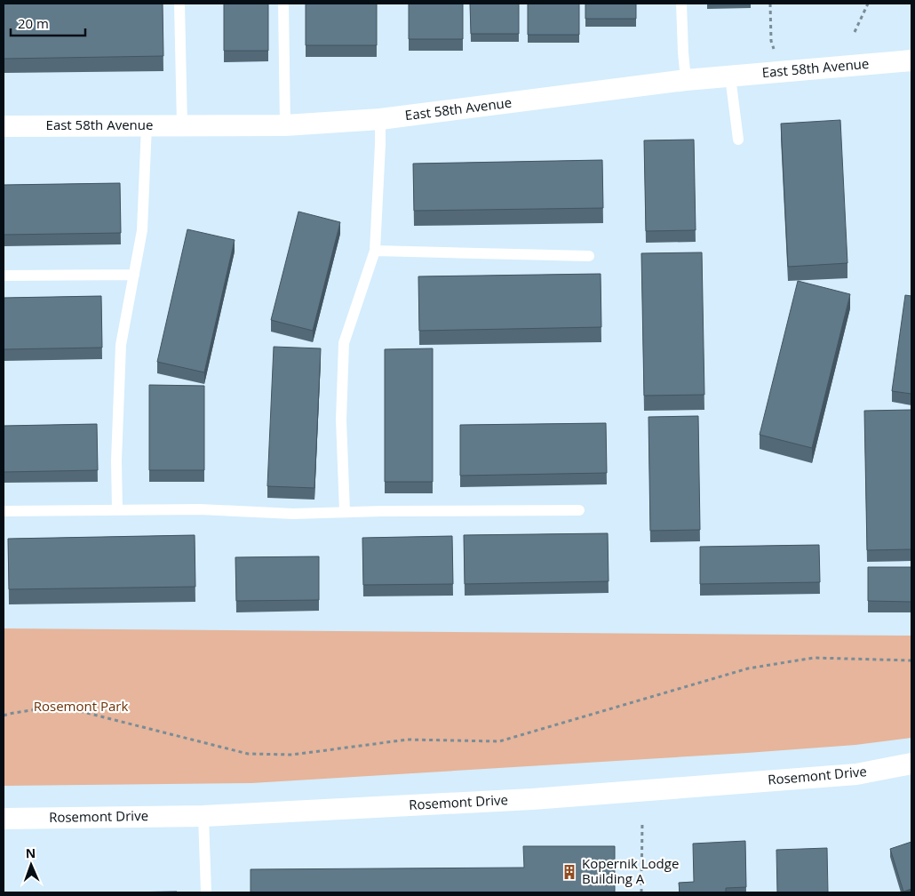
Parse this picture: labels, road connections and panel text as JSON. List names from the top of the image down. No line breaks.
{"streets":{"street":["East 58th Avenue","Rosemont Drive"]},"parks":["Rosemont Park"],"places":{"building":["Kopernik Lodge Building A"]},"scale_bar":"20 m","north":"top"}
